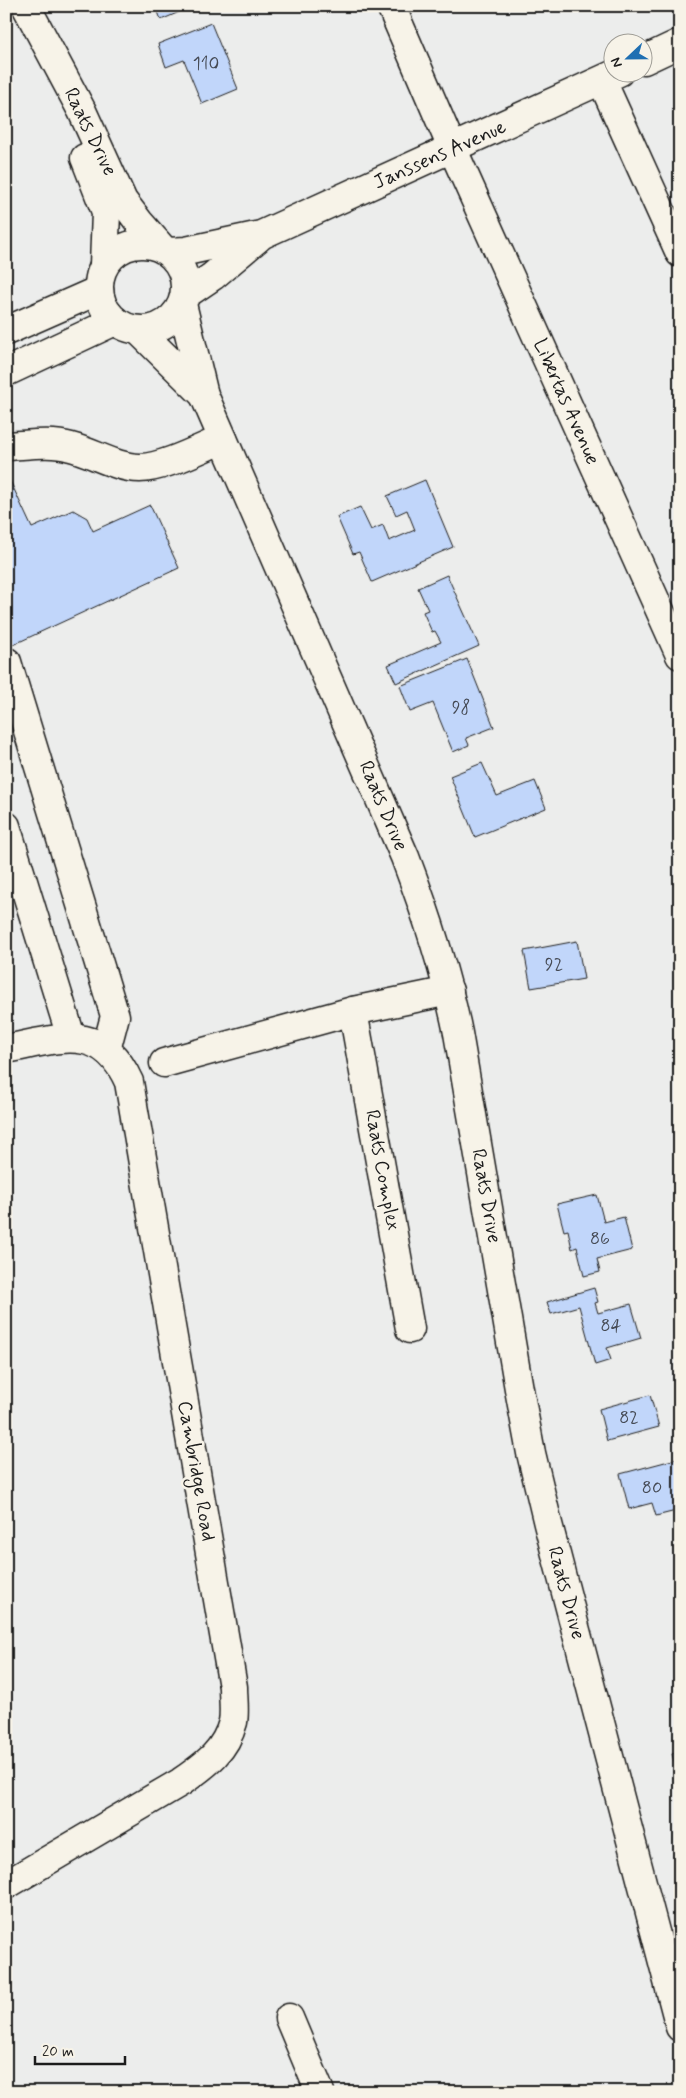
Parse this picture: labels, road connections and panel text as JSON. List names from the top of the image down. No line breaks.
{"streets":{"street":["Raats Drive","Janssens Avenue","Libertas Avenue","Raats Complex","Cambridge Road"]},"crossings":[["Raats Drive","Janssens Avenue"],["Janssens Avenue","Libertas Avenue"]],"house_numbers":["110","98","92","86","84","82","80"],"scale_bar":"20 m","north":"left"}
